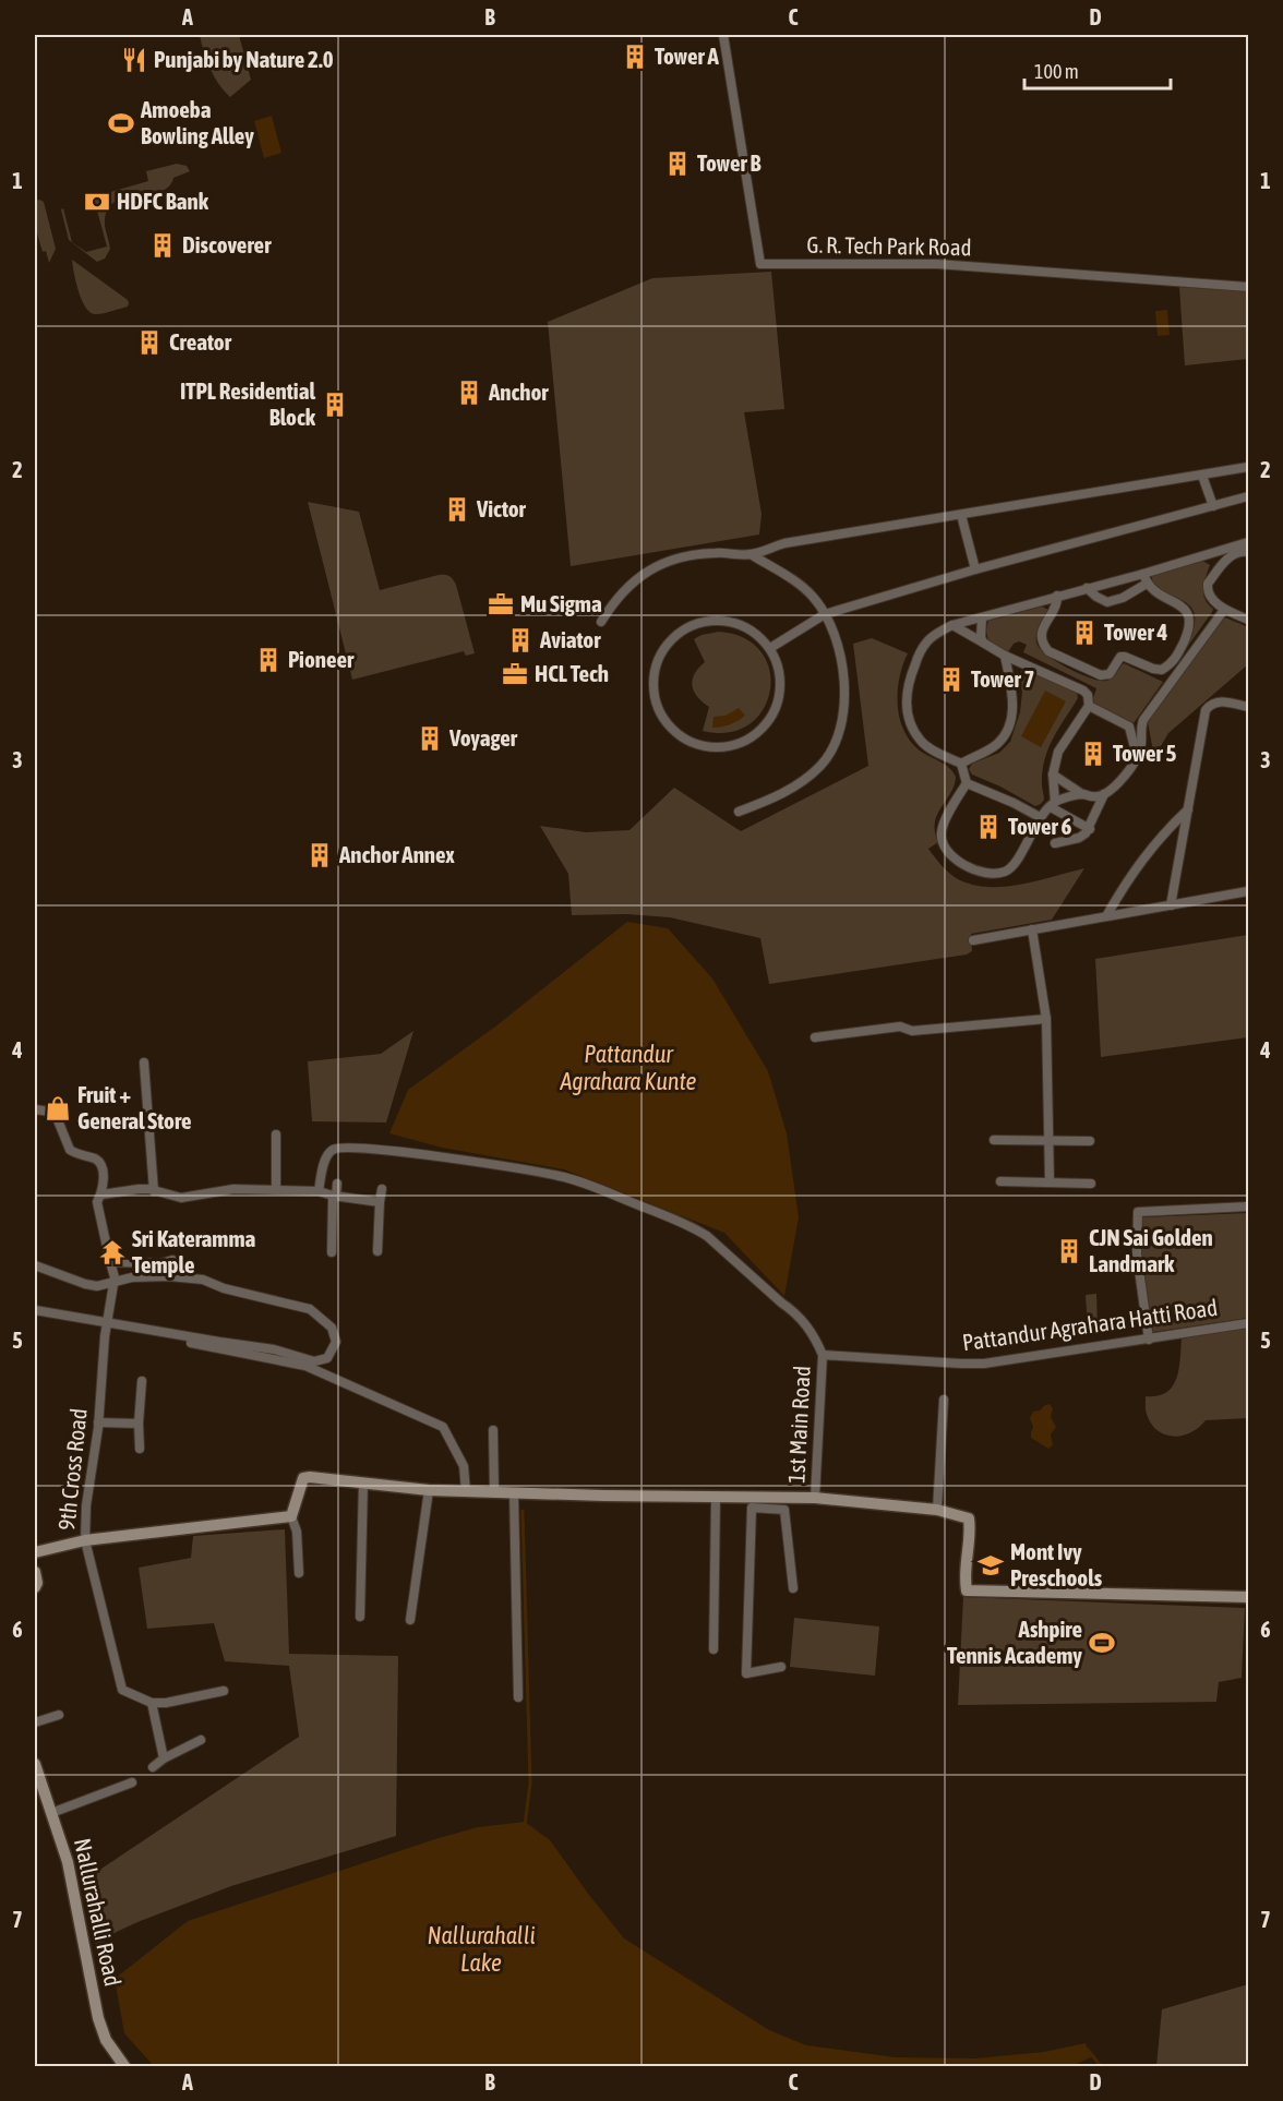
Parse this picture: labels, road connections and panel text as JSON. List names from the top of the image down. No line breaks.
{"streets":{"street":["G. R. Tech Park Road","Pattandur Agrahara Hatti Road","1st Main Road","9th Cross Road","Nallurahalli Road"]},"crossings":[["Pattandur Agrahara Hatti Road","1st Main Road"]],"water":["Pattandur Agrahara Kunte","Nallurahalli Lake"],"places":{"building":["Tower A","Tower B","Discoverer","Creator","Anchor","ITPL Residential Block","Victor","Tower 4","Aviator","Pioneer","Tower 7","Voyager","Tower 5","Tower 6","Anchor Annex","CJN Sai Golden Landmark"],"restaurant":["Punjabi by Nature 2.0"],"sports":["Amoeba Bowling Alley","Ashpire Tennis Academy"],"bank":["HDFC Bank"],"office":["Mu Sigma","HCL Tech"],"shop":["Fruit + General Store"],"temple":["Sri Kateramma Temple"],"school or university":["Mont Ivy Preschools"]},"scale_bar":"100 m","grid":{"columns":["A","B","C","D"],"rows":["1","2","3","4","5","6","7"]}}
